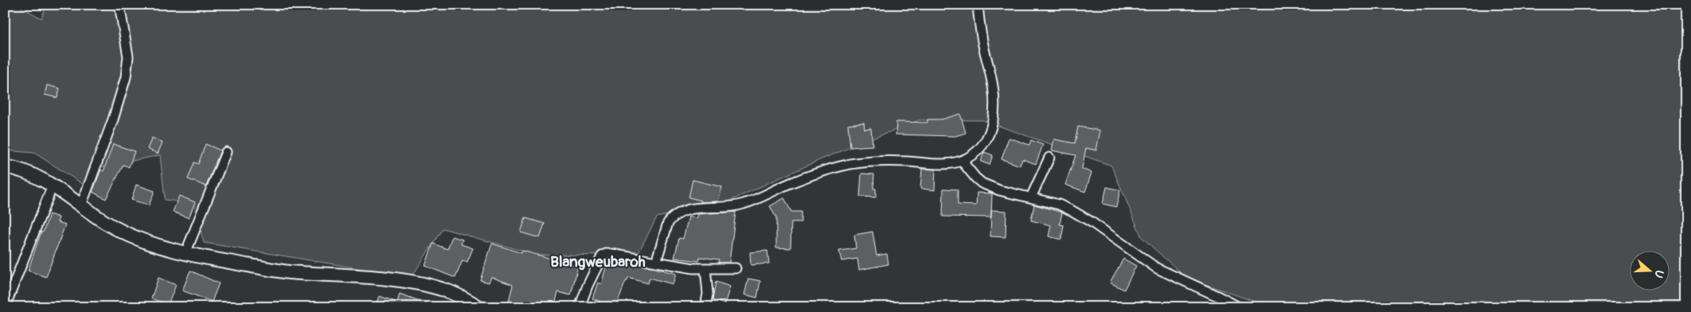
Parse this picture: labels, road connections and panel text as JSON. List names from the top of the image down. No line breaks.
{"districts":["Blangweubaroh"],"north":"right"}
